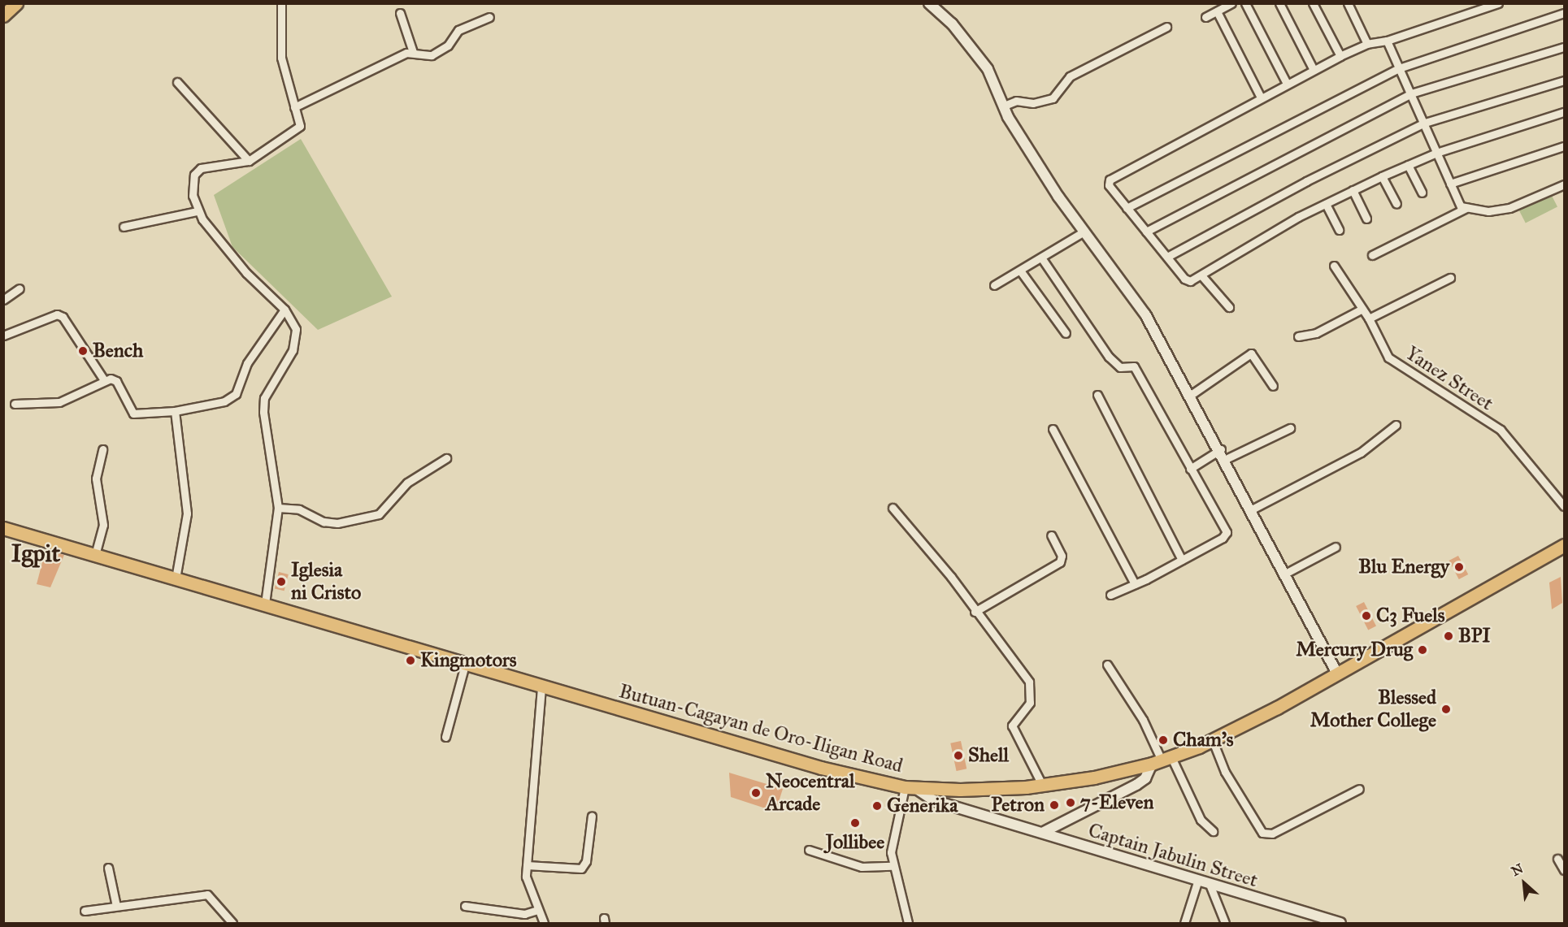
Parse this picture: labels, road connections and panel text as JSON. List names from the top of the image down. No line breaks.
{"streets":{"main road":["Butuan-Cagayan de Oro-Iligan Road"],"street":["Yanez Street","Captain Jabulin Street"]},"crossings":[["Butuan-Cagayan de Oro-Iligan Road","Captain Jabulin Street"]],"districts":["Igpit"],"places":["Bench","Blu Energy","Iglesia ni Cristo","C3 Fuels","BPI","Mercury Drug","Kingmotors","Blessed Mother College","Cham's","Shell","Neocentral Arcade","7-Eleven","Petron","Generika","Jollibee"],"north":"top left"}
